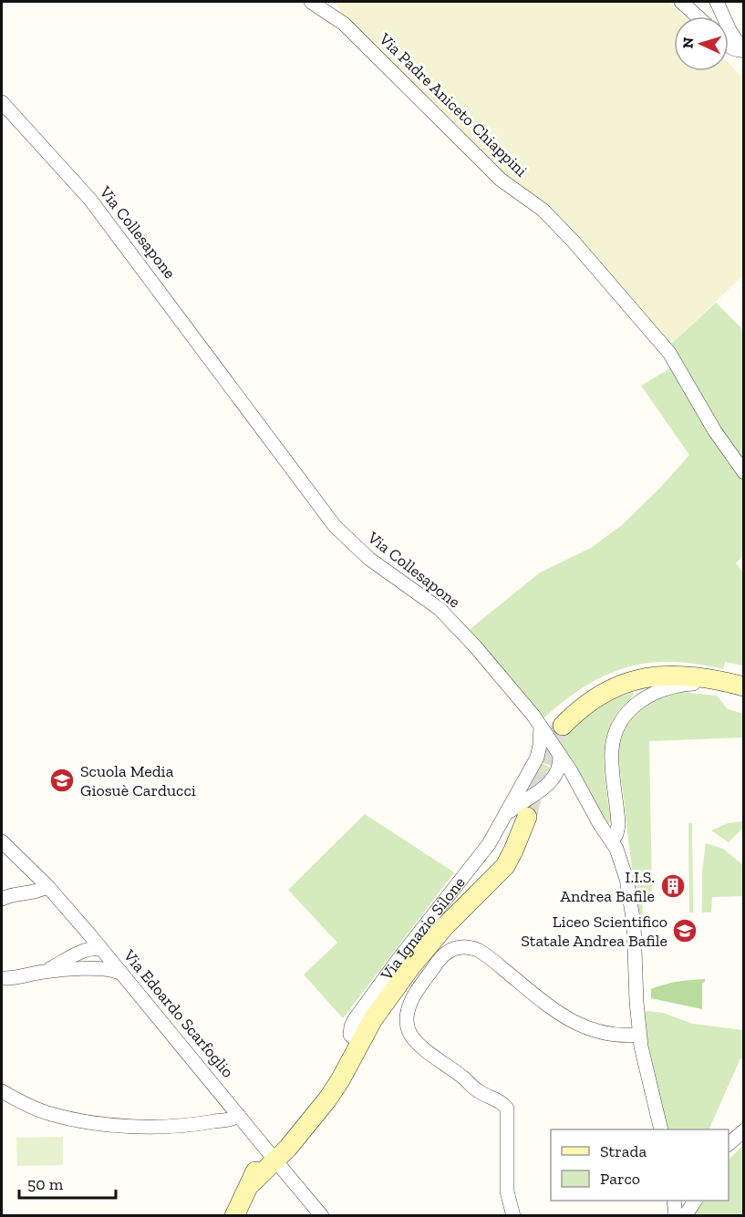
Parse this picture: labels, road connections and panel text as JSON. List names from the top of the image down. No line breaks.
{"streets":{"street":["Via Padre Aniceto Chiappini","Via Collesapone","Via Ignazio Silone","Via Edoardo Scarfoglio"]},"crossings":[["Via Ignazio Silone","Via Edoardo Scarfoglio"]],"places":{"school or university":["Scuola Media Giosuè Carducci","Liceo Scientifico Statale Andrea Bafile"],"building":["I.I.S. Andrea Bafile"]},"legend":["Strada","Parco"],"scale_bar":"50 m","north":"left"}
